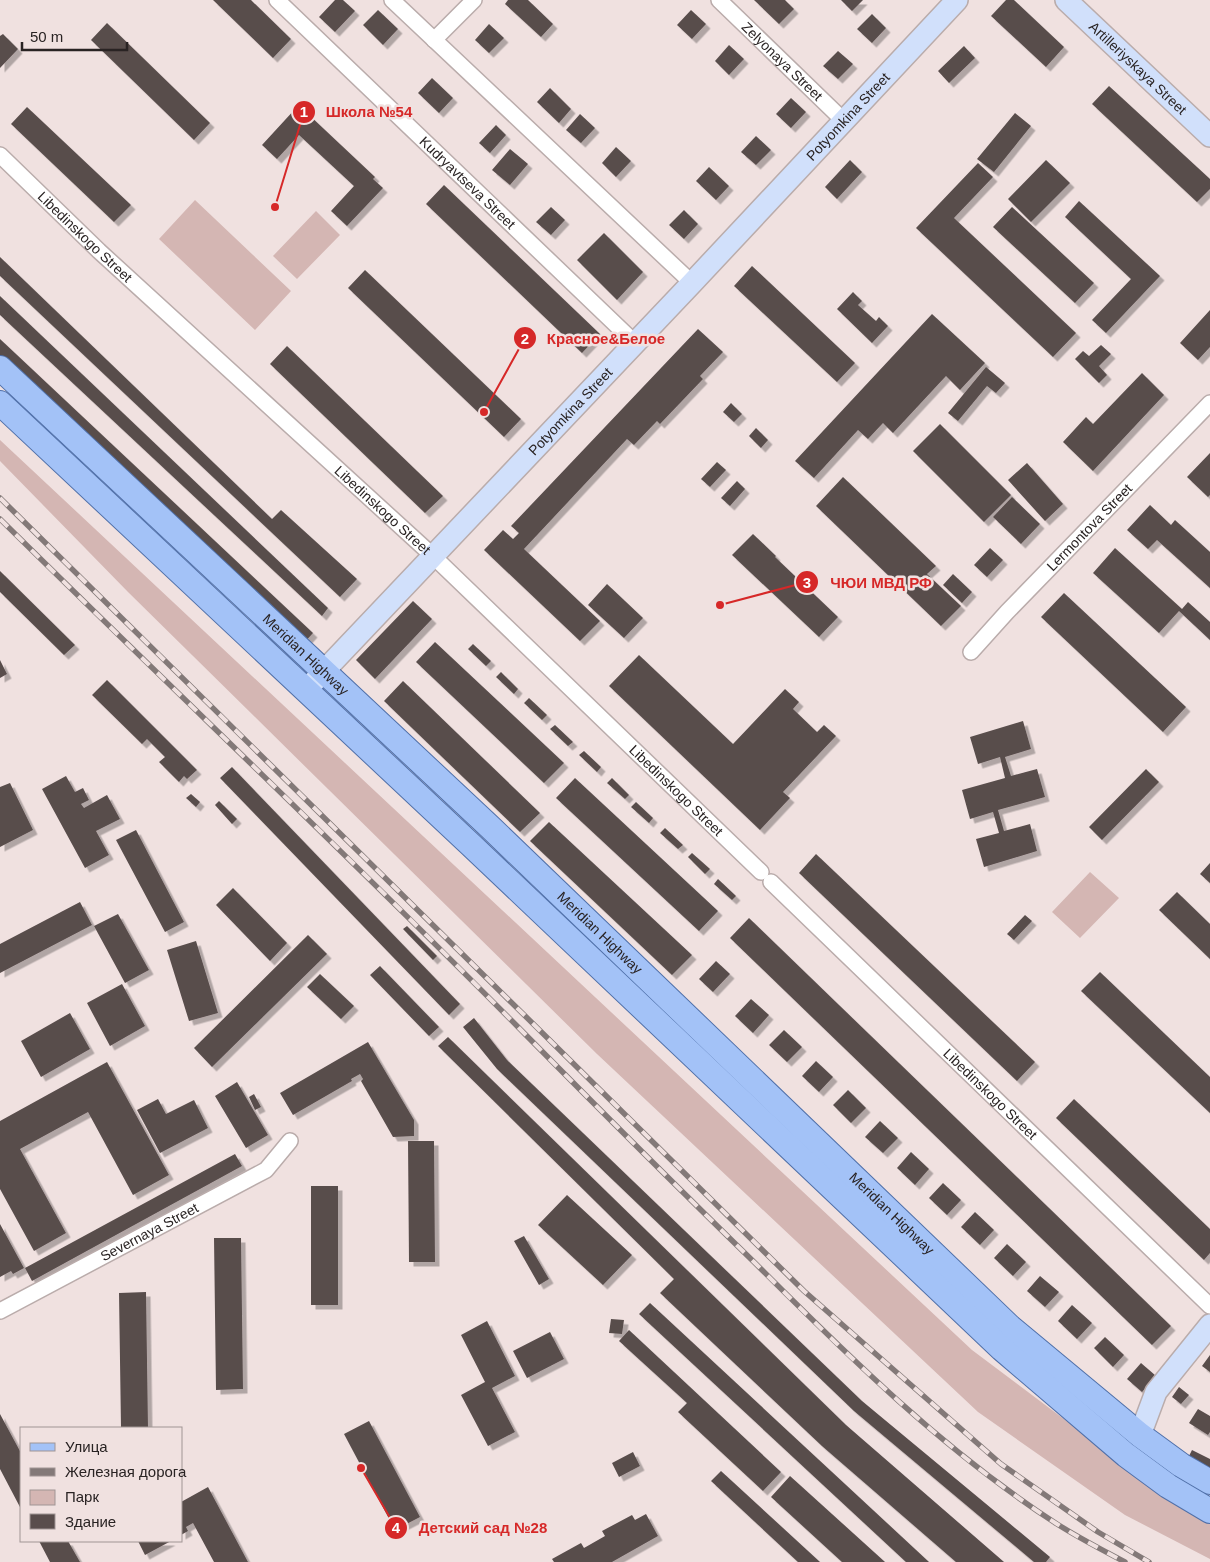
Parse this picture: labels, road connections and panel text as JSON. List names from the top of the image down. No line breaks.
{"streets":{"main road":["Meridian Highway"],"street":["Zelyonaya Street","Artilleriyskaya Street","Potyomkina Street","Kudryavtseva Street","Libedinskogo Street","Lermontova Street","Severnaya Street"]},"crossings":[["Zelyonaya Street","Potyomkina Street"],["Potyomkina Street","Kudryavtseva Street"],["Potyomkina Street","Libedinskogo Street"],["Potyomkina Street","Meridian Highway"]],"places":["Школа №54","Красное&Белое","ЧЮИ МВД РФ","Детский сад №28"],"legend":["Улица","Железная дорога","Парк","Здание"],"scale_bar":"50 m"}
